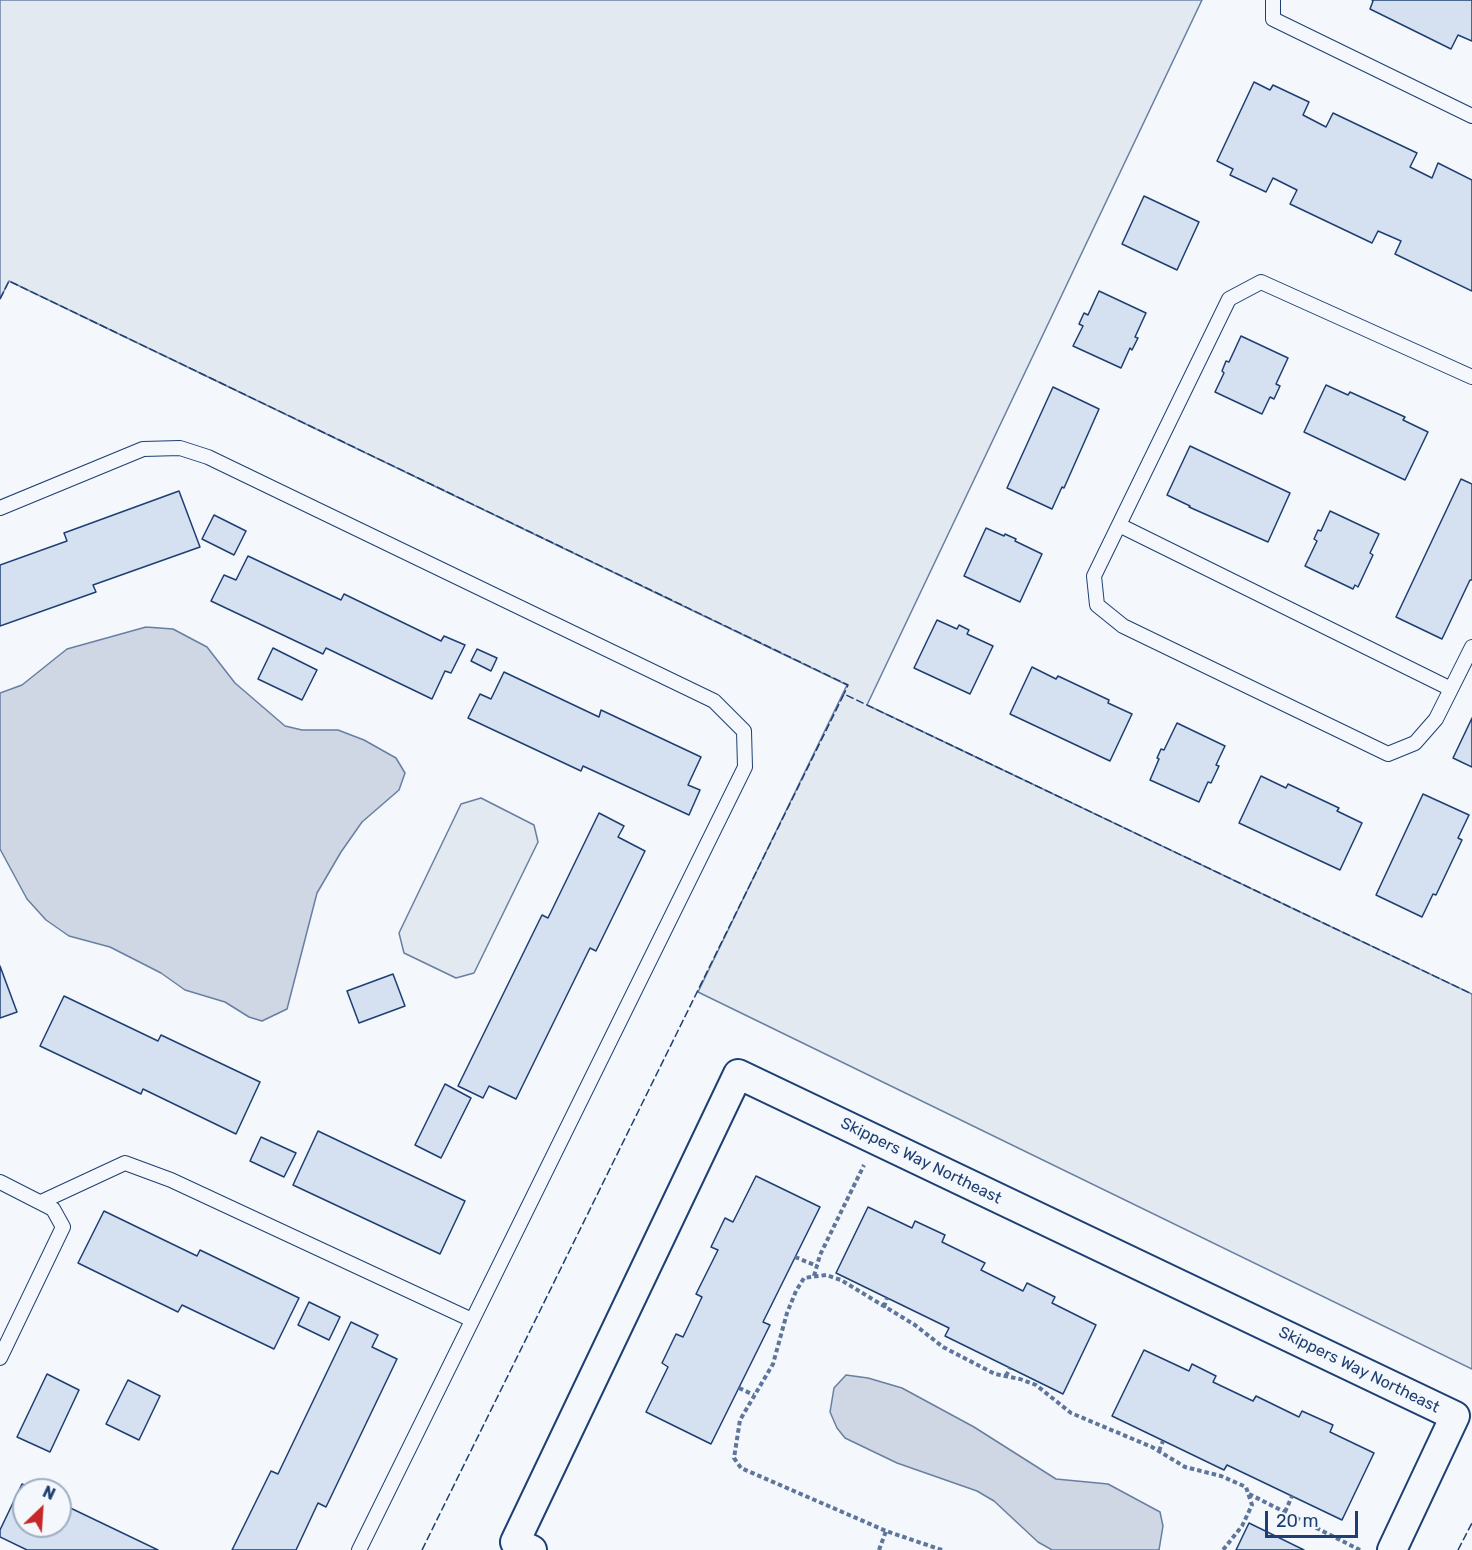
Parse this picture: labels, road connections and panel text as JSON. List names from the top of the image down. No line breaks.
{"streets":{"street":["Skippers Way Northeast"]},"scale_bar":"20 m","north":"top right"}
